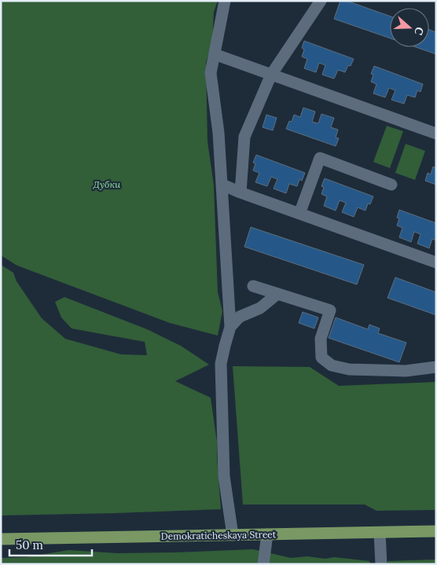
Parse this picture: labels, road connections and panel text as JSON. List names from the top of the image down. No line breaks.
{"streets":{"main road":["Demokraticheskaya Street"]},"parks":["Дубки"],"scale_bar":"50 m","north":"right"}
